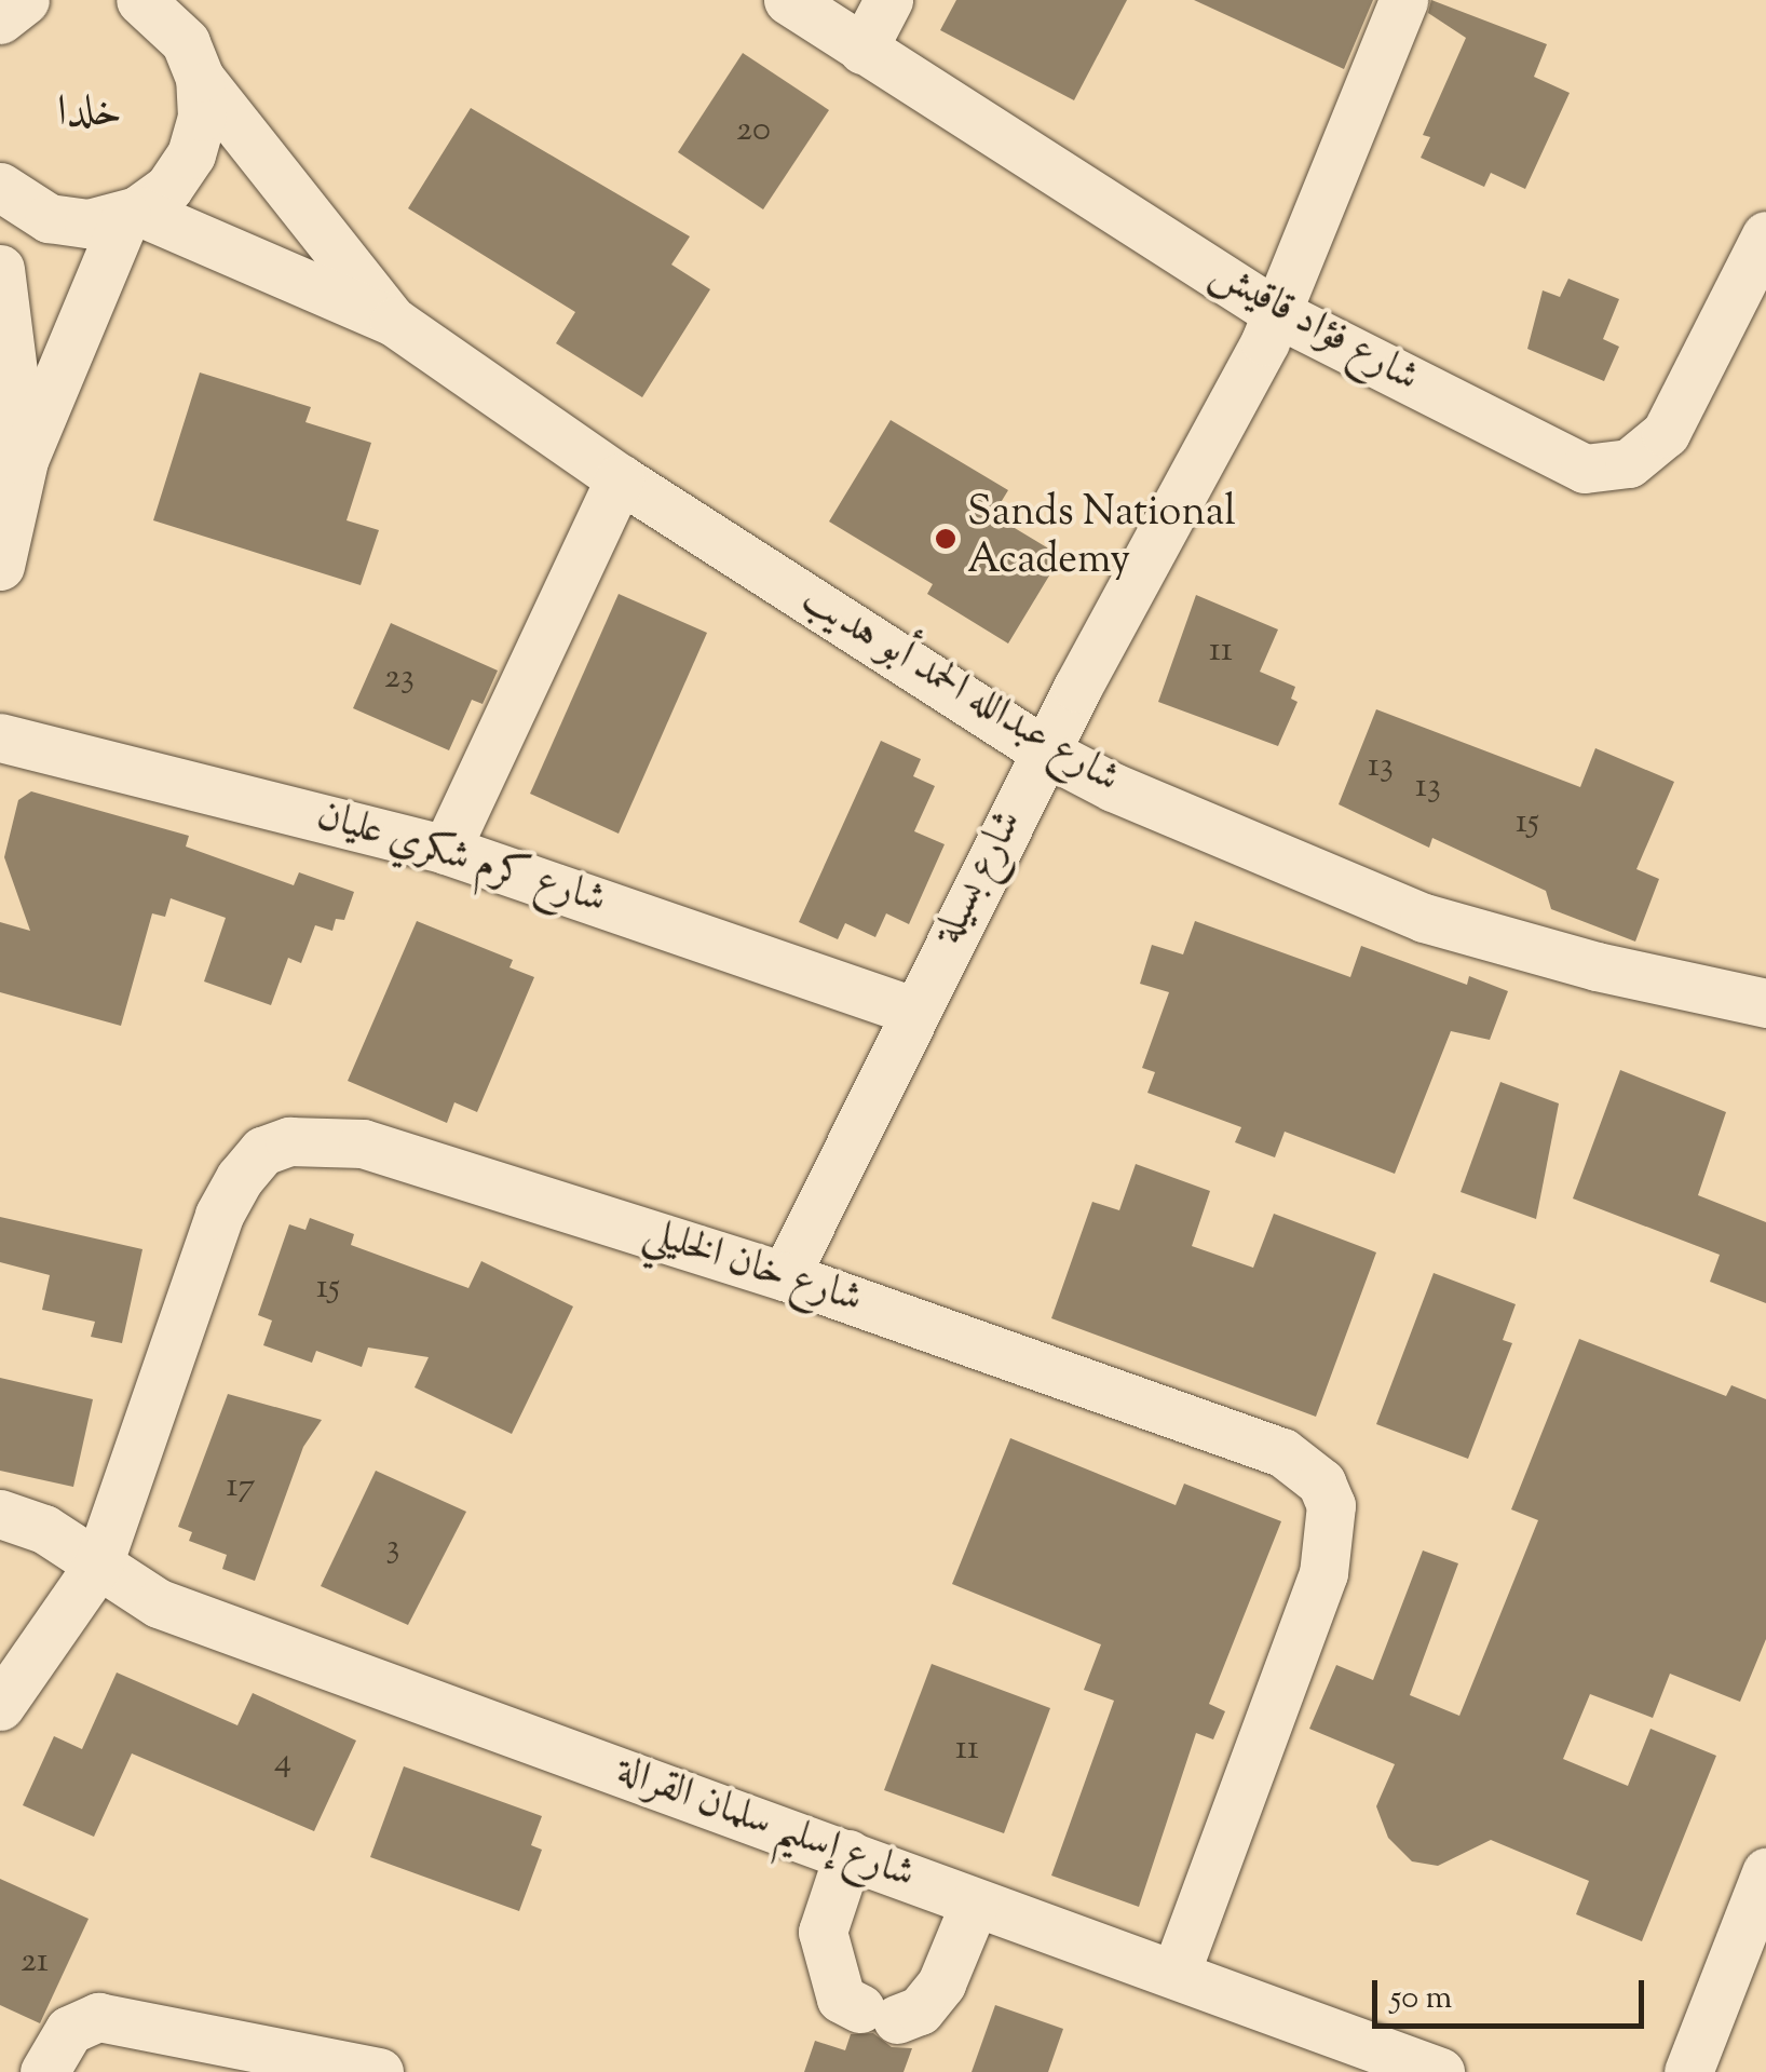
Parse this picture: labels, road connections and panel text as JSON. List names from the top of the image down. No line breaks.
{"streets":{"street":["شارع فؤاد قاقيش","شارع عبدالله الحمد أبو هديب","شارع كرم شكري عليان","شارع بسيلة","شارع خان الخليلي","شارع إسليم سلمان القرالة"]},"crossings":[["شارع فؤاد قاقيش","شارع بسيلة"],["شارع عبدالله الحمد أبو هديب","شارع بسيلة"],["شارع كرم شكري عليان","شارع بسيلة"],["شارع بسيلة","شارع خان الخليلي"],["شارع خان الخليلي","شارع إسليم سلمان القرالة"]],"districts":["خلدا"],"places":["Sands National Academy"],"house_numbers":["20","11","23","13","13","15","15","17","3","11","4","21"],"scale_bar":"50 m"}
